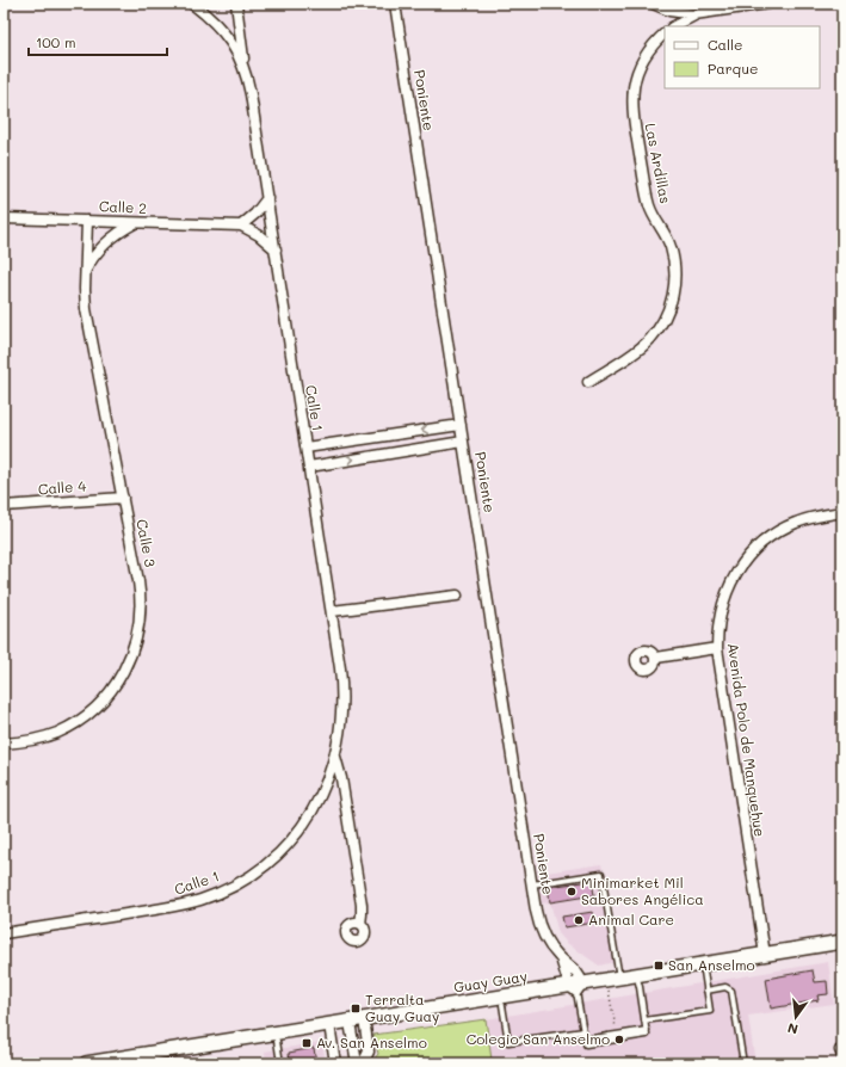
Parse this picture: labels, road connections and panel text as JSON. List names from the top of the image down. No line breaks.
{"streets":{"street":["Poniente","Las Ardillas","Calle 2","Calle 1","Calle 4","Calle 3","Avenida Polo de Manquehue","Guay Guay"]},"crossings":[["Poniente","Guay Guay"],["Calle 2","Calle 1"],["Calle 2","Calle 3"],["Calle 4","Calle 3"],["Avenida Polo de Manquehue","Guay Guay"]],"places":{"other":["Minimarket Mil Sabores Angélica","Animal Care","Colegio San Anselmo"],"transit":["San Anselmo","Terralta Guay Guay","Av. San Anselmo"]},"legend":["Calle","Parque"],"scale_bar":"100 m","north":"bottom"}
